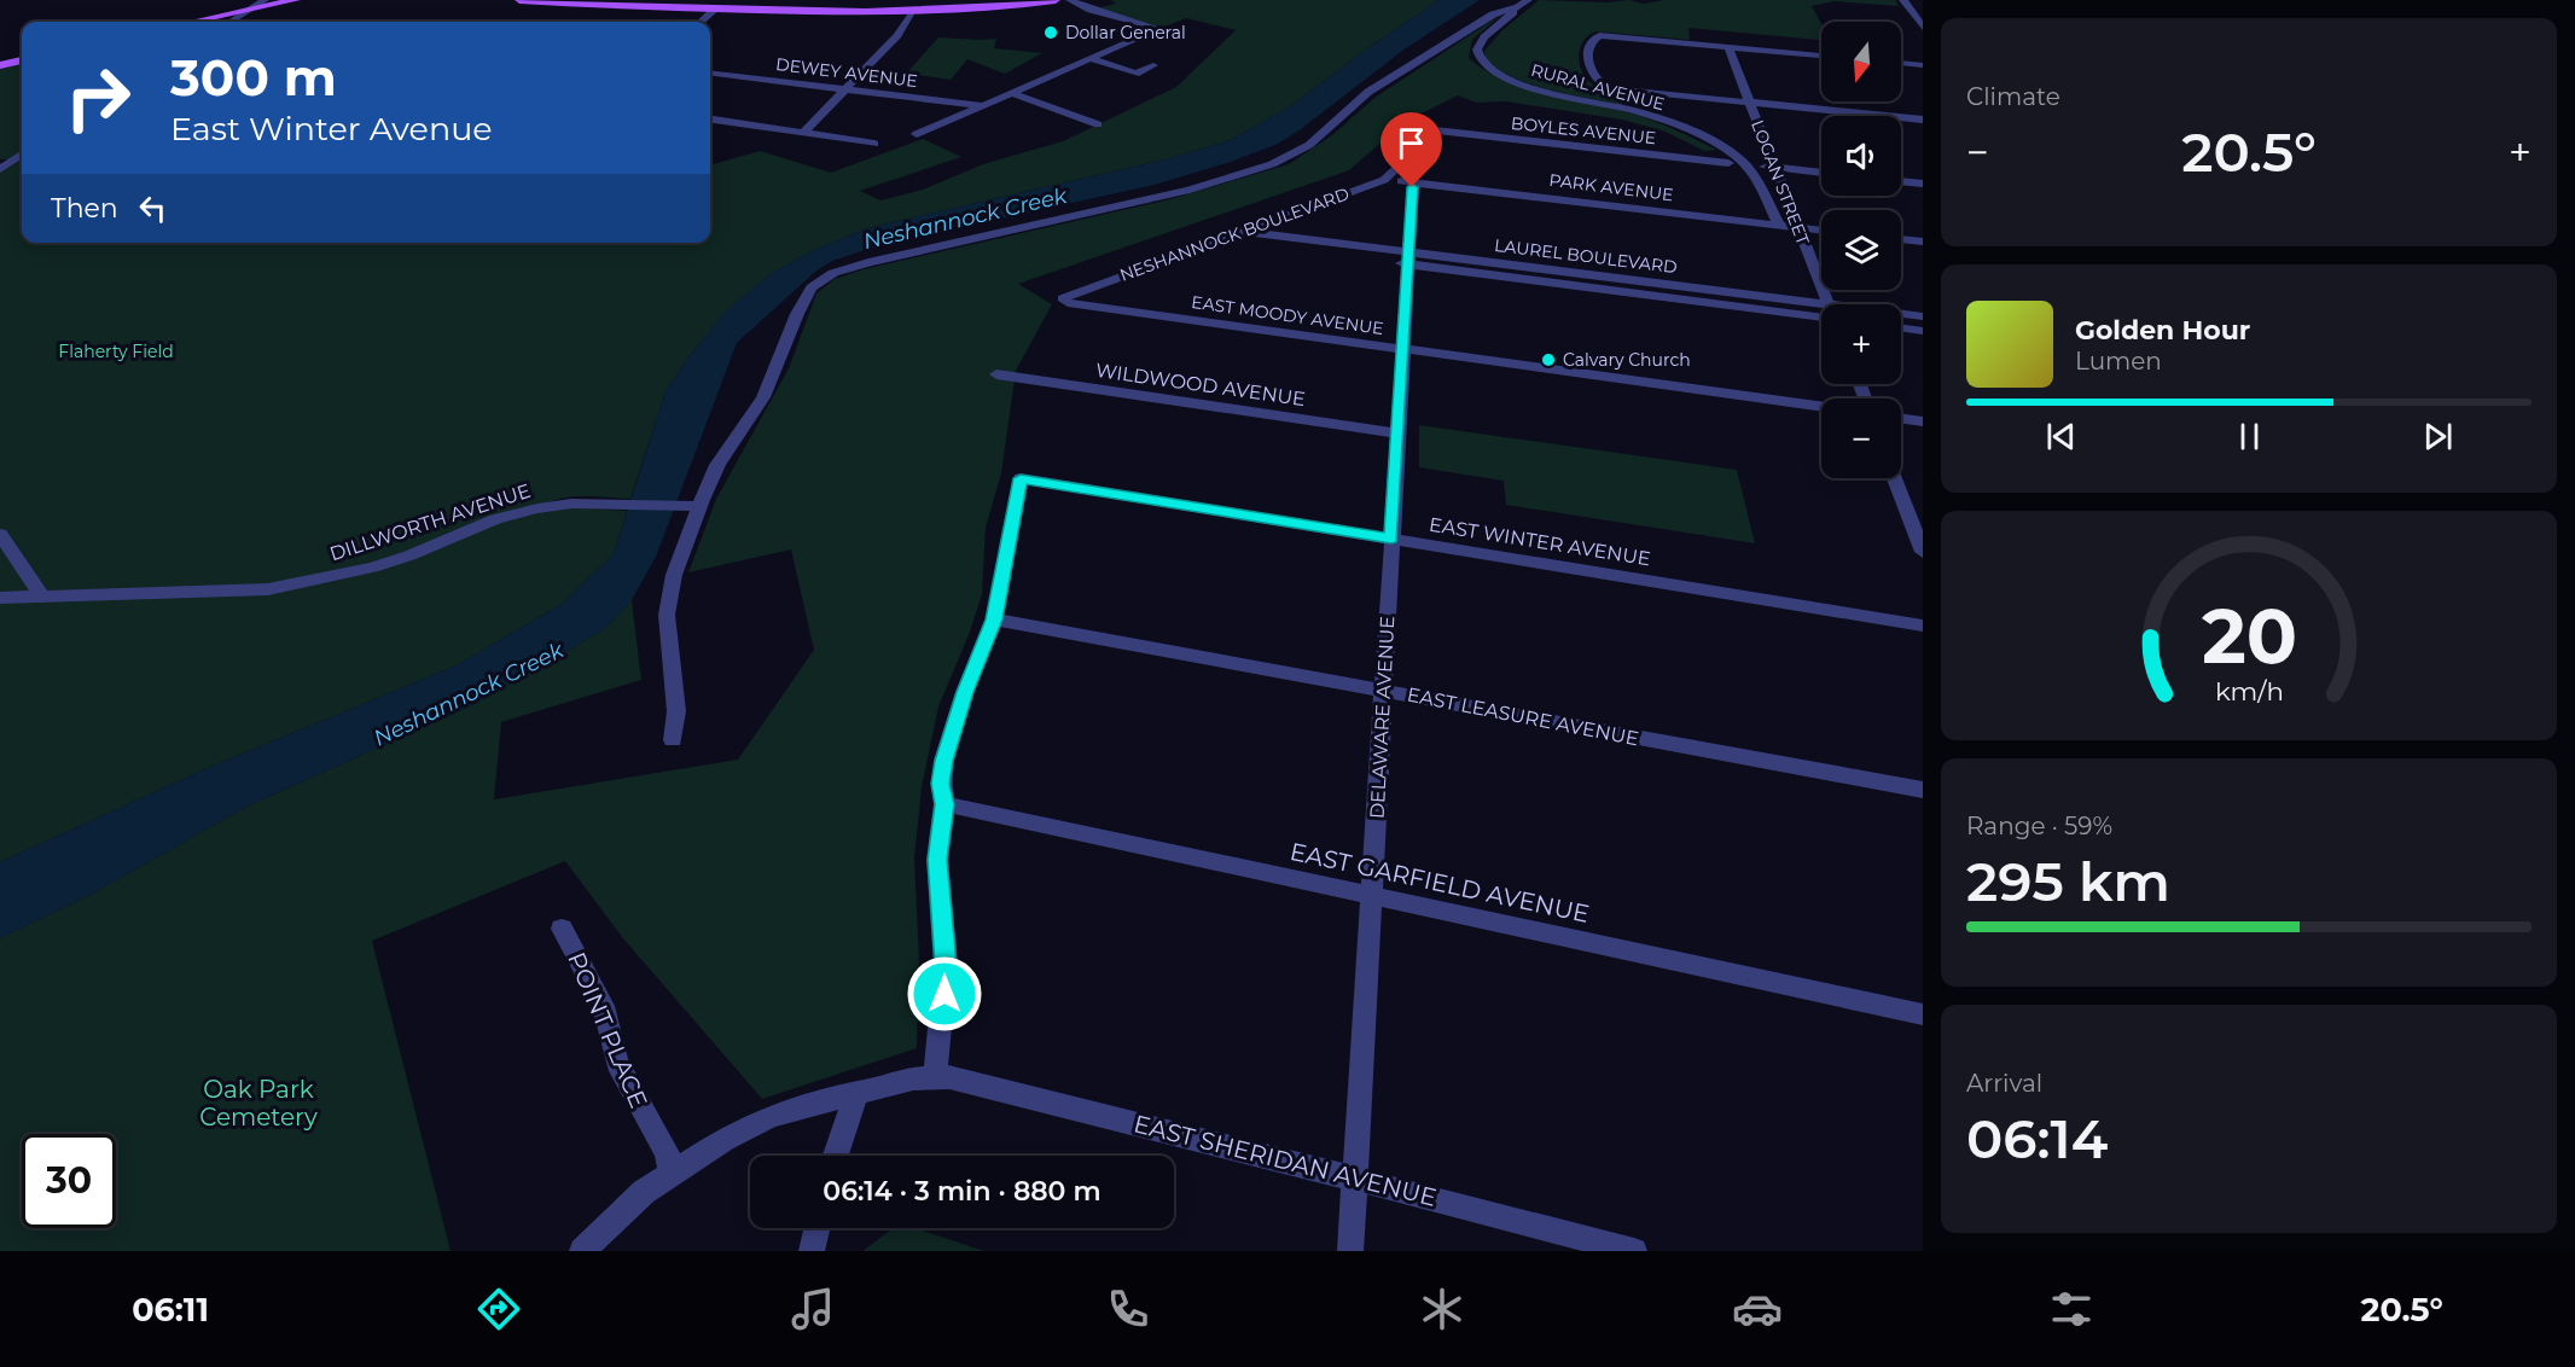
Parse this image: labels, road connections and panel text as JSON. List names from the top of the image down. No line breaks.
{"streets":{"street":["DEWEY AVENUE","RURAL AVENUE","BOYLES AVENUE","LOGAN STREET","PARK AVENUE","NESHANNOCK BOULEVARD","LAUREL BOULEVARD","EAST MOODY AVENUE","WILDWOOD AVENUE","DILLWORTH AVENUE","EAST WINTER AVENUE","EAST LEASURE AVENUE","DELAWARE AVENUE","EAST GARFIELD AVENUE","POINT PLACE","EAST SHERIDAN AVENUE"]},"crossings":[["RURAL AVENUE","PARK AVENUE"],["BOYLES AVENUE","NESHANNOCK BOULEVARD"],["LOGAN STREET","PARK AVENUE"],["PARK AVENUE","NESHANNOCK BOULEVARD"],["PARK AVENUE","DELAWARE AVENUE"],["NESHANNOCK BOULEVARD","LAUREL BOULEVARD"],["NESHANNOCK BOULEVARD","EAST MOODY AVENUE"],["LAUREL BOULEVARD","DELAWARE AVENUE"],["EAST MOODY AVENUE","DELAWARE AVENUE"],["WILDWOOD AVENUE","DELAWARE AVENUE"],["EAST WINTER AVENUE","EAST LEASURE AVENUE"],["EAST WINTER AVENUE","DELAWARE AVENUE"],["EAST LEASURE AVENUE","DELAWARE AVENUE"],["DELAWARE AVENUE","EAST GARFIELD AVENUE"],["DELAWARE AVENUE","EAST SHERIDAN AVENUE"]],"water":["Neshannock Creek"],"parks":["Flaherty Field","Oak Park Cemetery"],"places":["Dollar General","Calvary Church"],"north":"bottom","page":{"tile":["Climate",["Range · 59%","295 km"],["Arrival","06:14"]],"map_buttons":["+","−"],"turn":["300 m","East Winter Avenue"],"heat":["−","20.5°","+"],"then":"Then","song":["Golden Hour","Lumen"],"limit":"30","trip":"06:14 · 3 min · 880 m","tabs":["06:11","20.5°"],"gauge":["20","km/h"]}}
